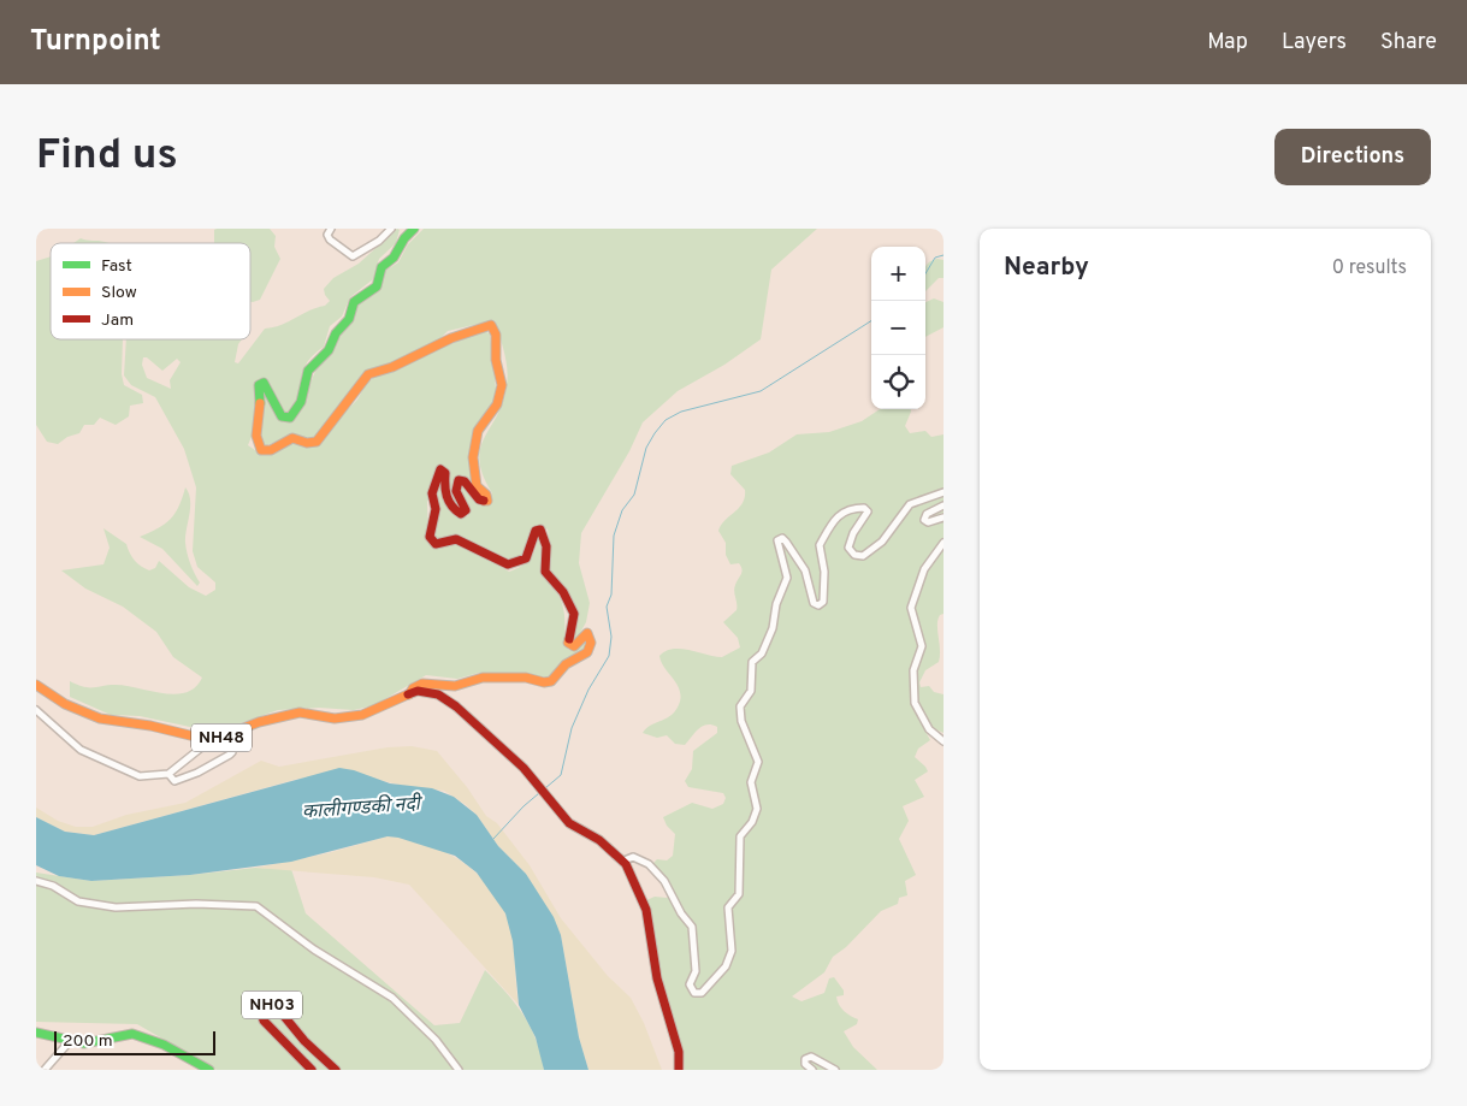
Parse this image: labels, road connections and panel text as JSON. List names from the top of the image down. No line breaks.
{"streets":{"main road":["NH48","NH03"]},"water":["कालीगण्डकी नदी"],"legend":["Fast","Slow","Jam"],"scale_bar":"200 m","page":{"header":"Turnpoint","nav":["Map","Layers","Share"],"buttons":"Directions","title":"Find us","heading":["Nearby","0 results"],"map_buttons":["+","−"],"scale":"200 m"}}
